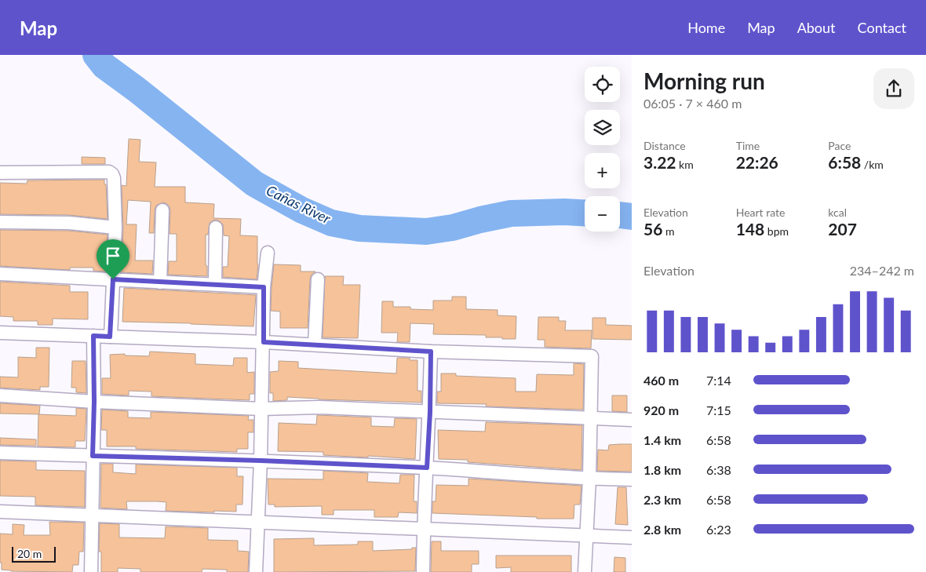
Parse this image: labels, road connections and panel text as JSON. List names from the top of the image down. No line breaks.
{"water":["Cañas River"],"scale_bar":"20 m","page":{"header":"Map","nav":["Home","Map","About","Contact"],"heading":["Morning run","06:05 · 7 × 460 m"],"map_buttons":["+","−"],"stats":[["Distance","3.22 km"],["Time","22:26"],["Pace","6:58 /km"],["Elevation","56 m"],["Heart rate","148 bpm"],["kcal","207"]],"chart":["Elevation","234–242 m"],"list":[{"name":"460 m","note":"7:14"},{"name":"920 m","note":"7:15"},{"name":"1.4 km","note":"6:58"},{"name":"1.8 km","note":"6:38"},{"name":"2.3 km","note":"6:58"},{"name":"2.8 km","note":"6:23"}],"scale":"20 m"}}
